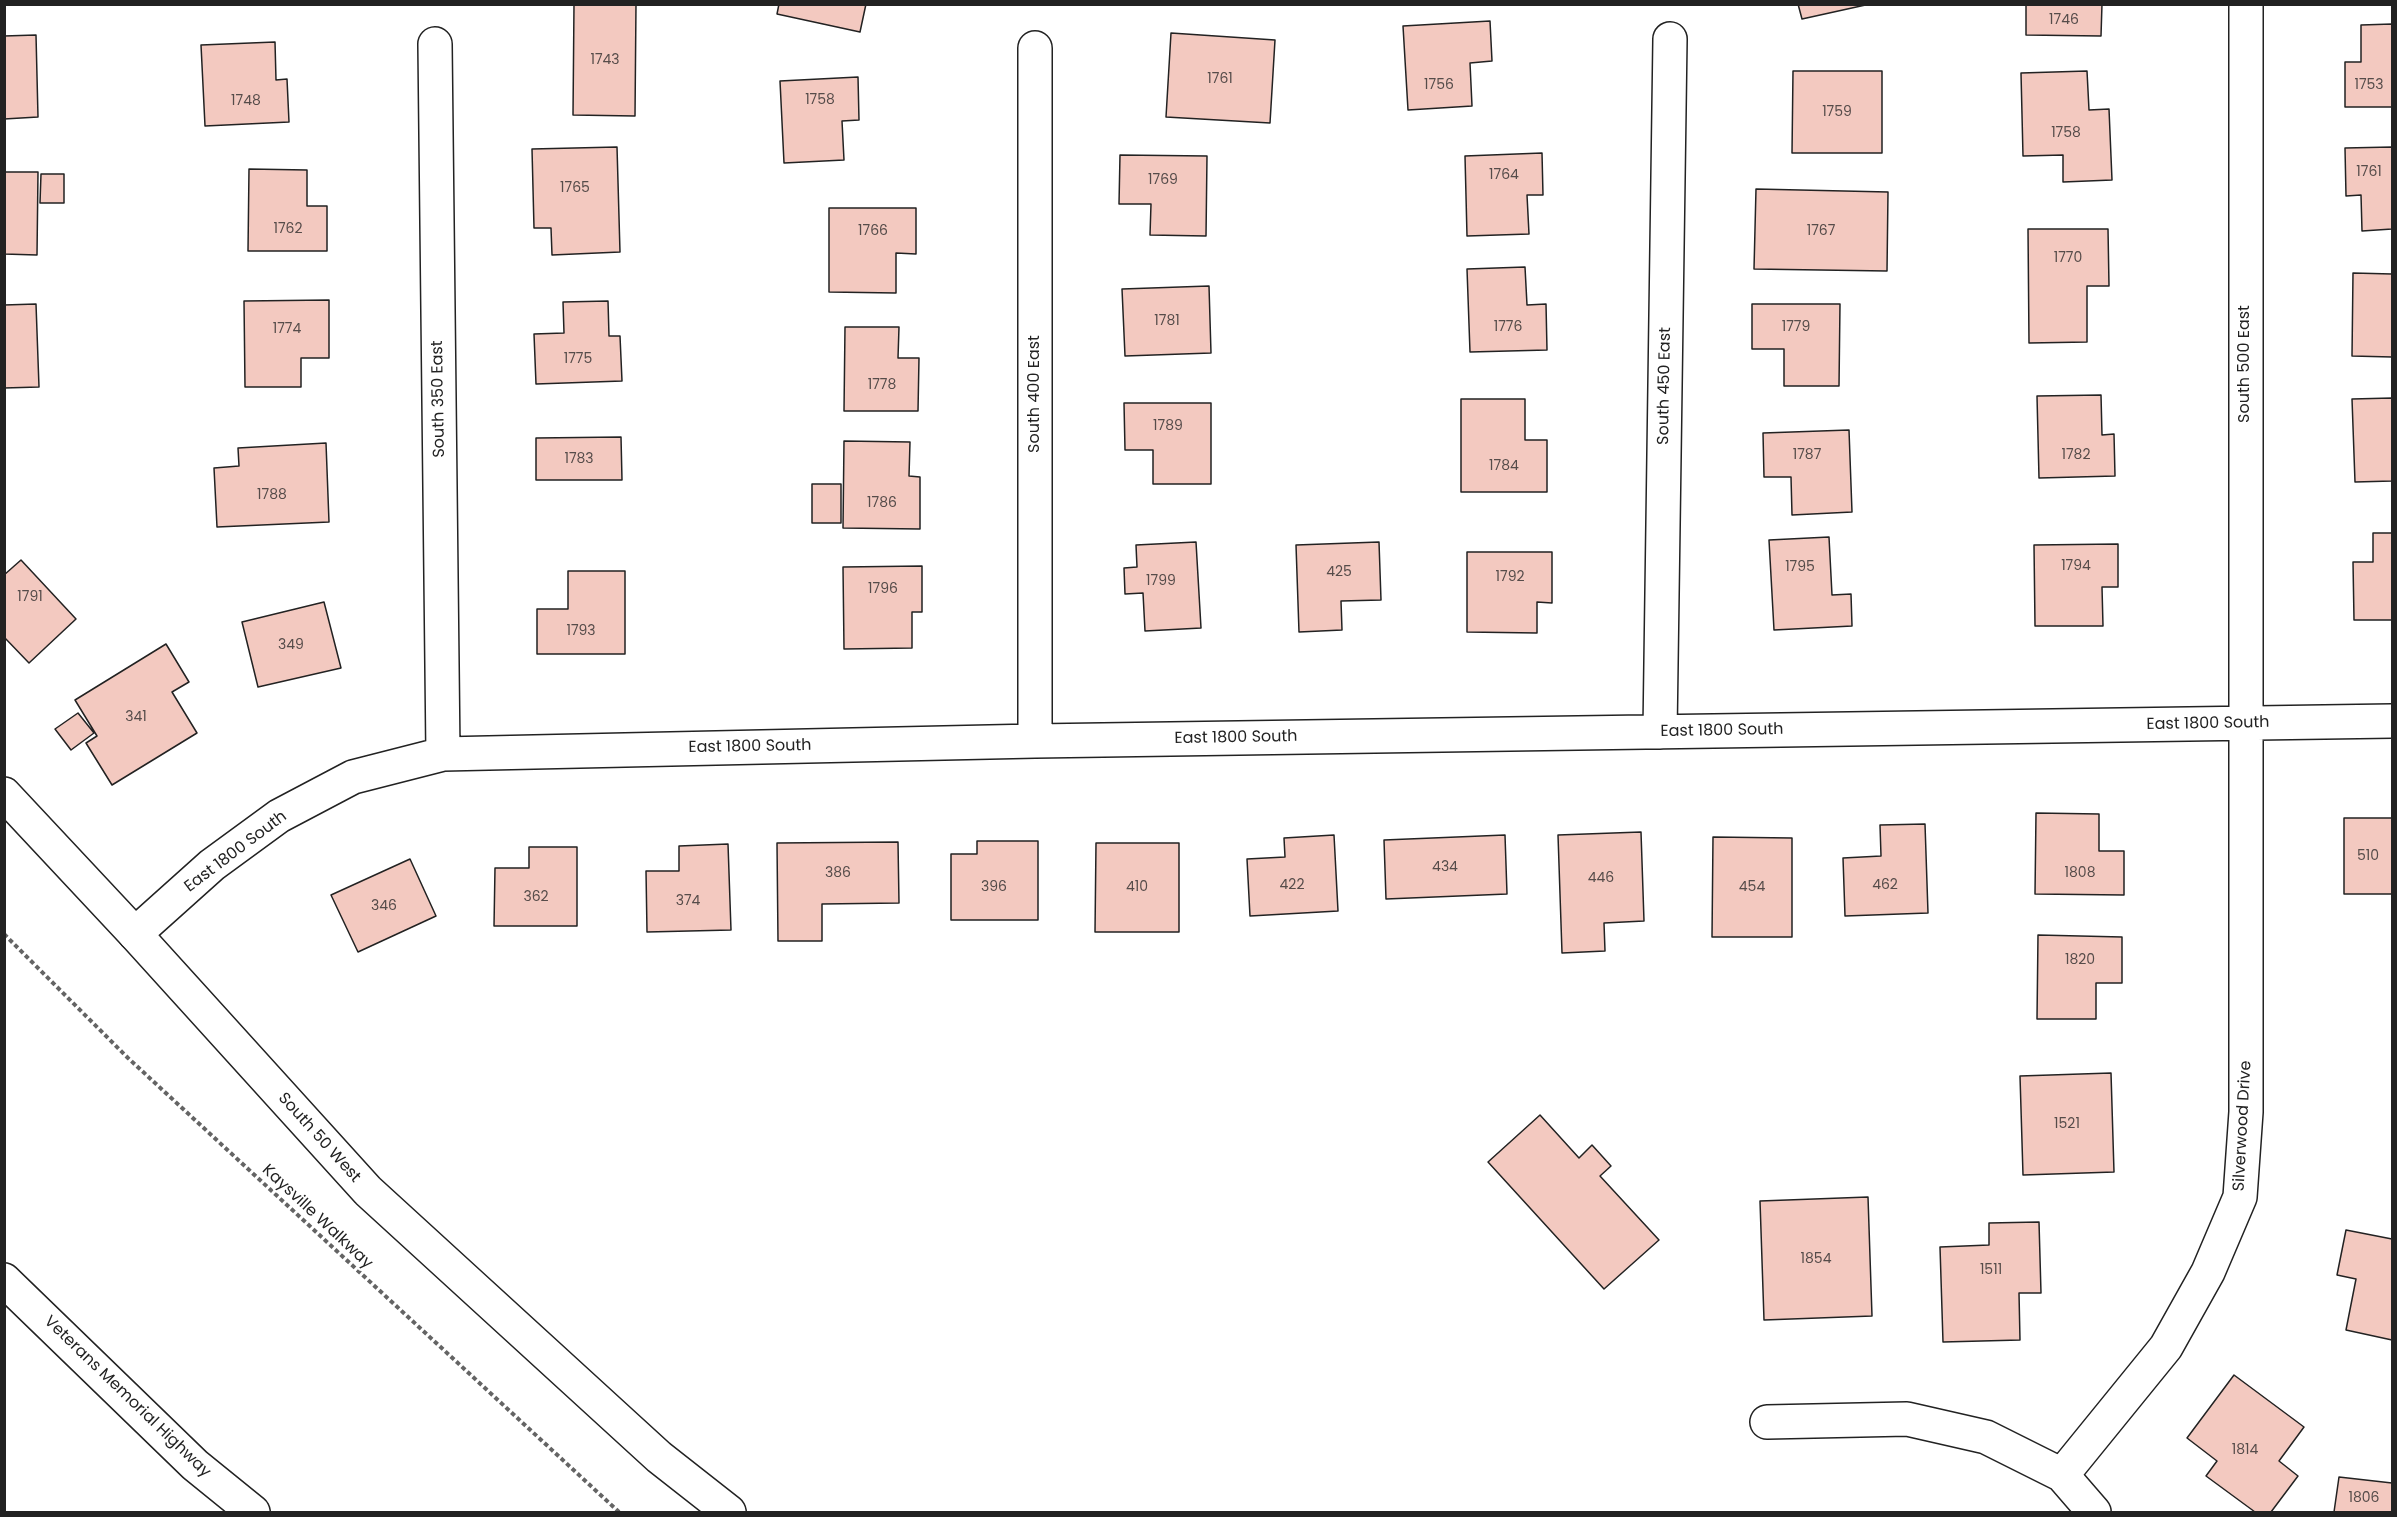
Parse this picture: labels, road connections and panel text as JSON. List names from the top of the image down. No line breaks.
{"streets":{"main road":["South 500 East","South 450 East","South 400 East","South 350 East","East 1800 South","Silverwood Drive","South 50 West","Veterans Memorial Highway"],"path":["Kaysville Walkway"]},"crossings":[["South 500 East","East 1800 South"],["South 500 East","Silverwood Drive"],["South 450 East","East 1800 South"],["South 400 East","East 1800 South"],["South 350 East","East 1800 South"],["East 1800 South","Silverwood Drive"],["East 1800 South","South 50 West"]],"house_numbers":["1746","1743","1761","1756","1753","1758","1748","1759","1758","1761","1764","1769","1765","1762","1766","1767","1770","1781","1776","1779","1774","1775","1778","1789","1787","1782","1783","1784","1788","1786","1794","1795","425","1792","1799","1796","1791","1793","349","341","510","434","386","1808","446","422","462","396","410","454","362","374","346","1820","1521","1854","1511","1814","1806"]}
